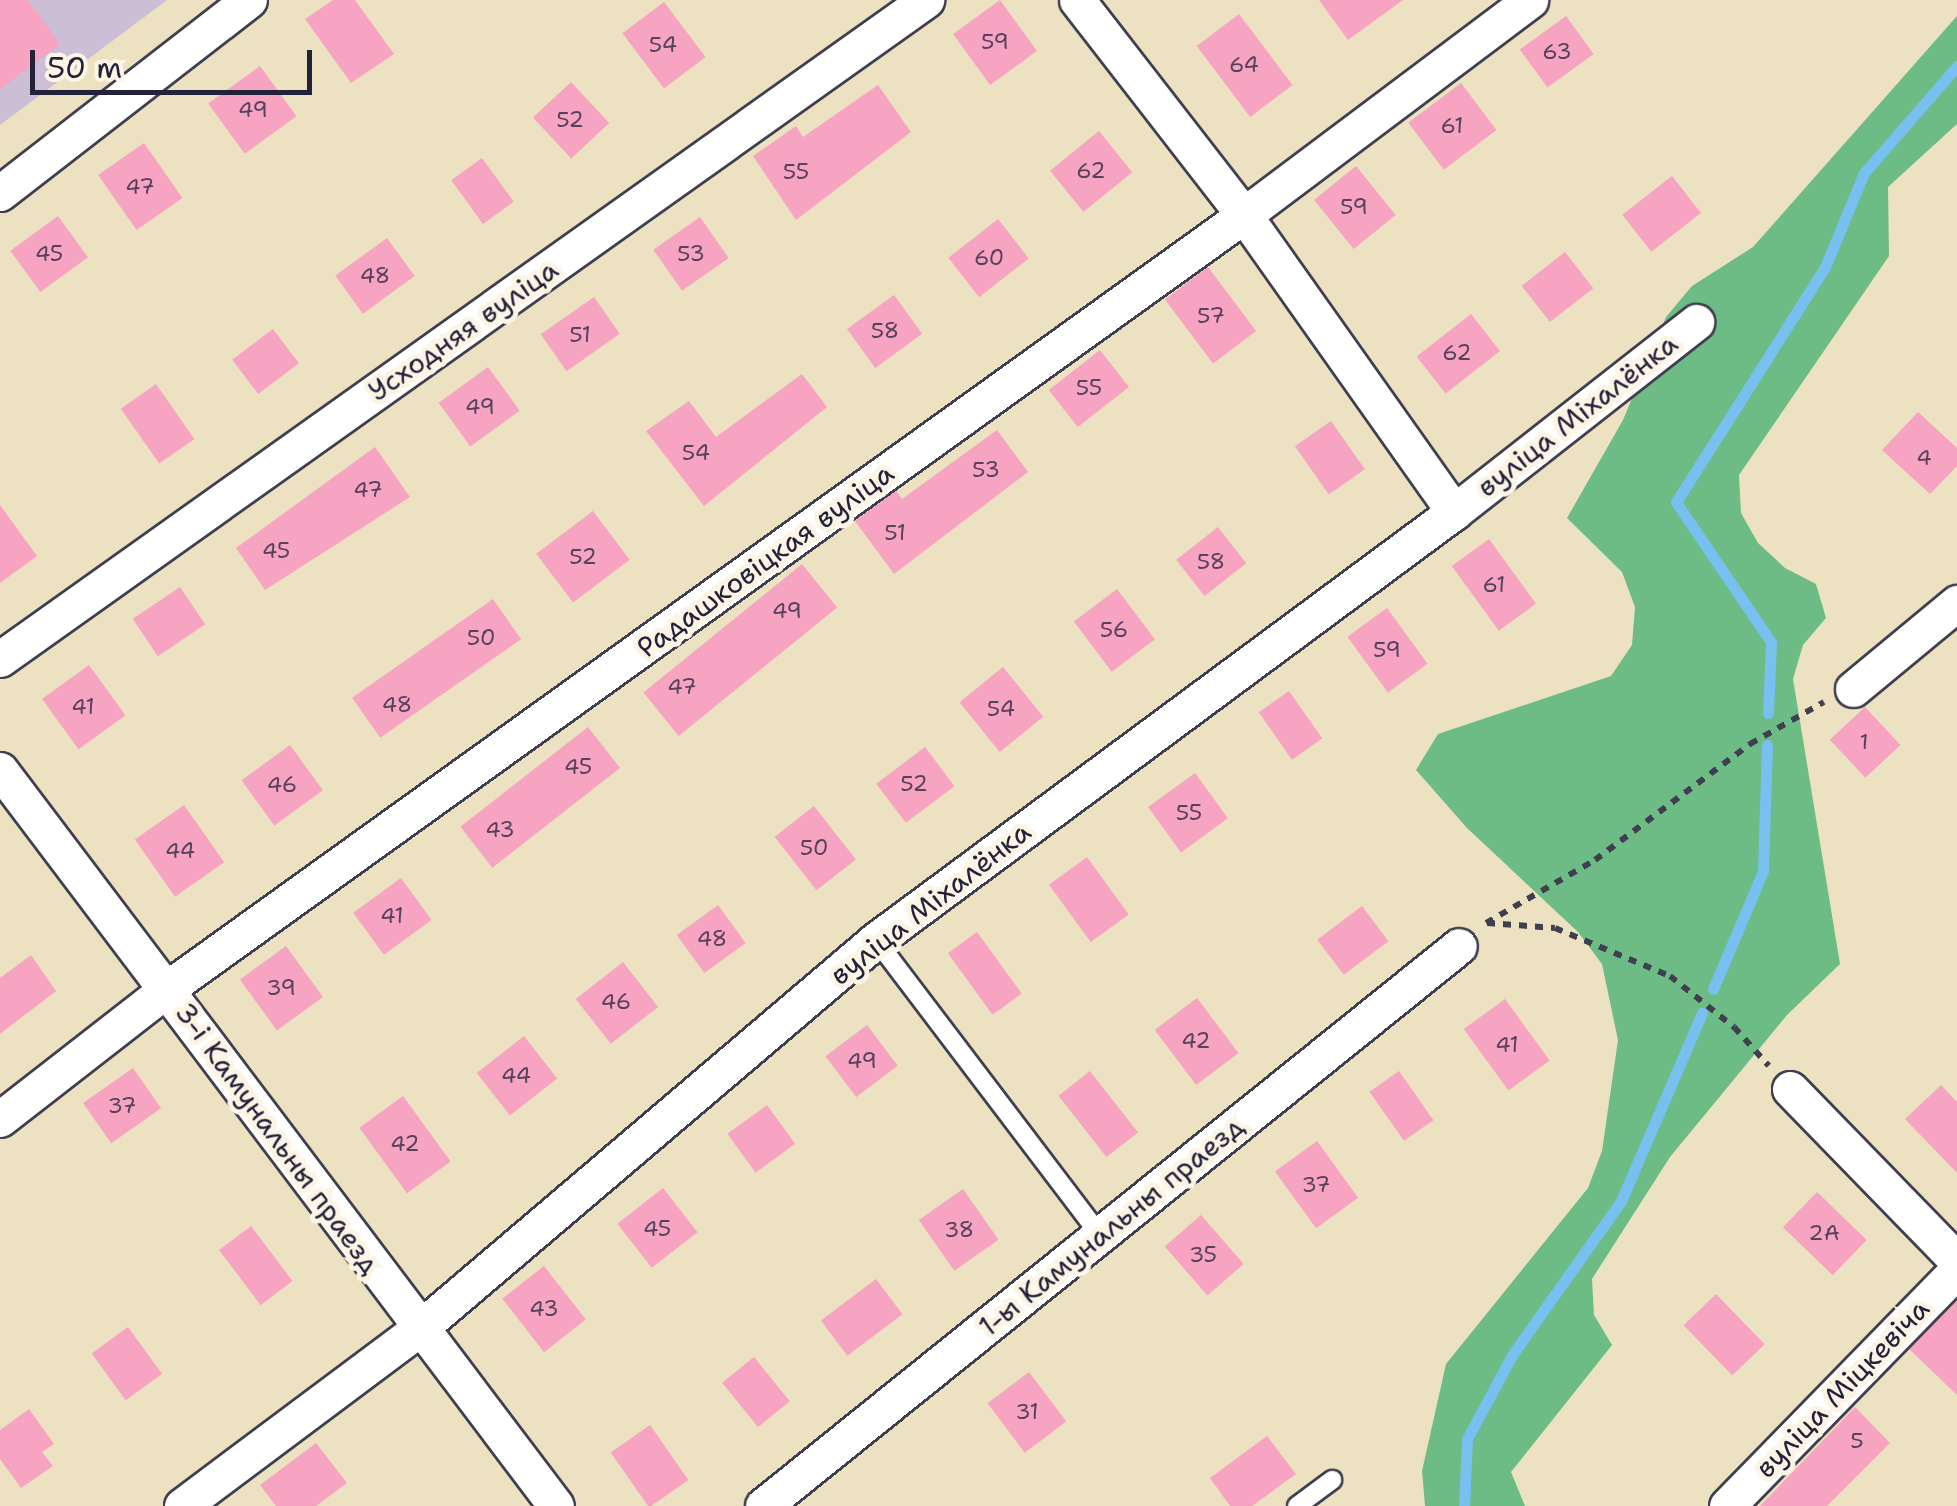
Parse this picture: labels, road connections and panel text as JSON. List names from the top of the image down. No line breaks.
{"streets":{"street":["Усходняя вуліца","вуліца Міхалёнка","Радашковіцкая вуліца","3-і Камунальны праезд","1-ы Камунальны праезд","вуліца Міцкевіча"]},"crossings":[["вуліца Міхалёнка","3-і Камунальны праезд"],["Радашковіцкая вуліца","3-і Камунальны праезд"]],"house_numbers":["59","54","63","64","49","52","61","62","55","47","59","45","53","60","48","57","58","51","62","55","49","54","4","53","47","51","45","52","58","61","49","56","50","59","47","48","41","54","1","45","52","46","55","43","50","44","41","48","39","46","42","41","49","44","37","42","37","45","38","2А","35","43","31","5"],"scale_bar":"50 m"}
